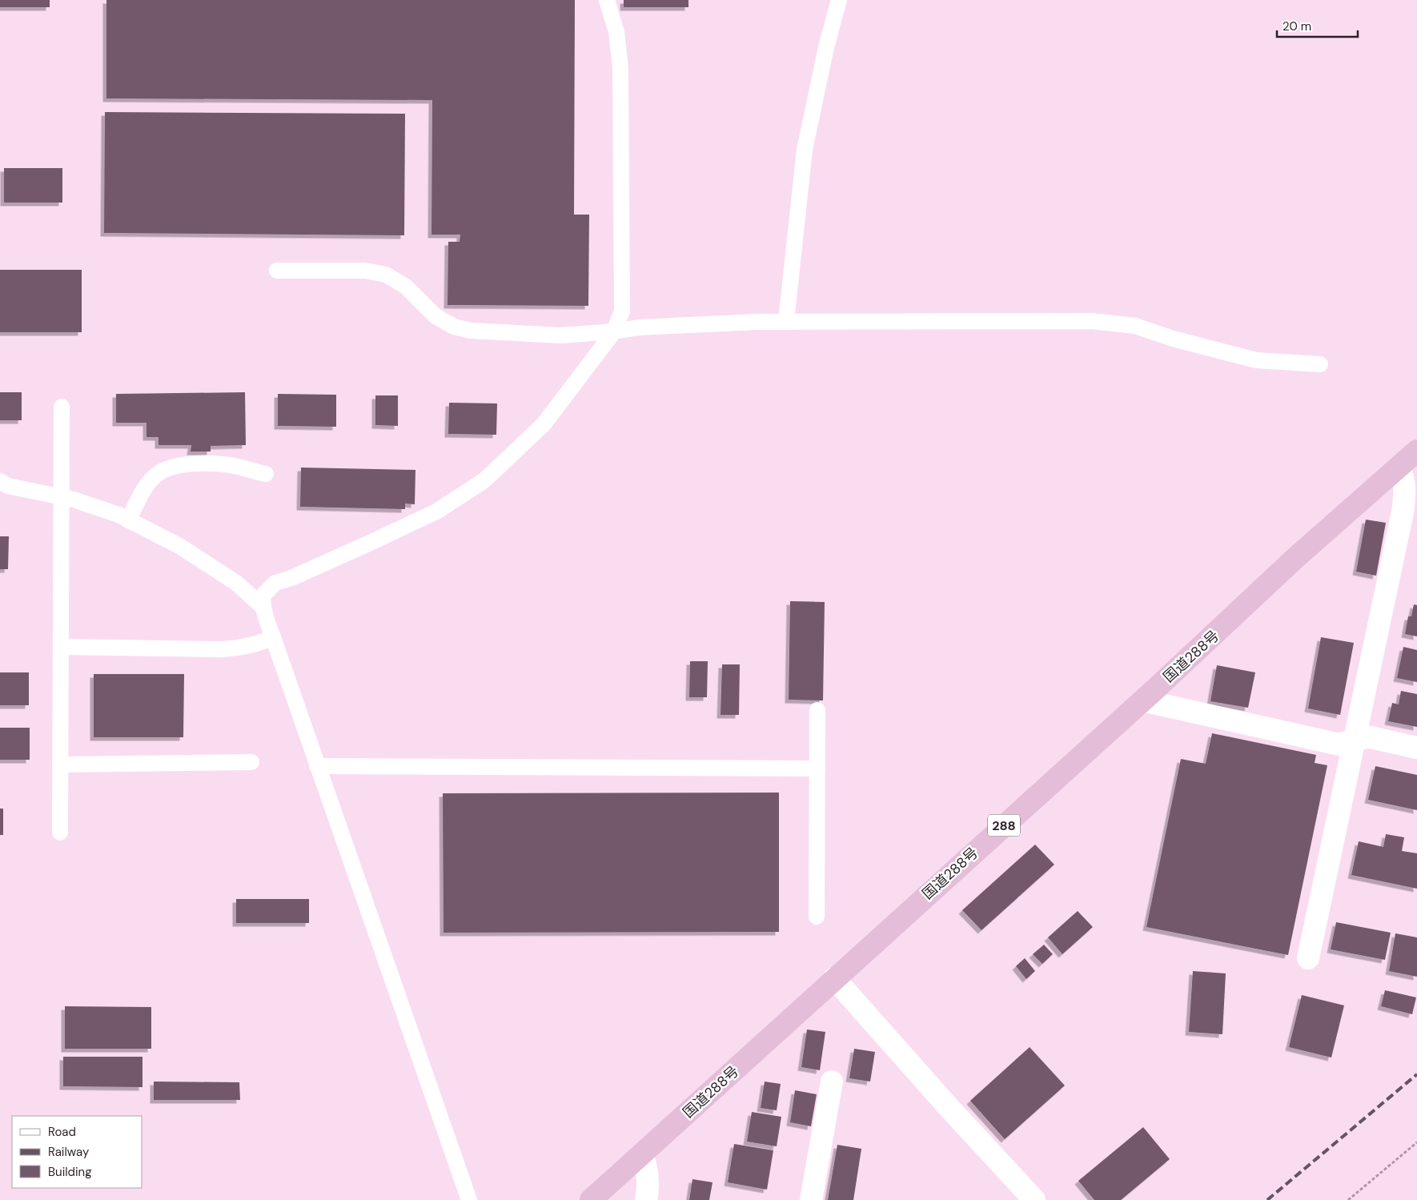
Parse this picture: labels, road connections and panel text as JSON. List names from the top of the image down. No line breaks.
{"streets":{"highway":["国道288号","288"]},"legend":["Road","Railway","Building"],"scale_bar":"20 m"}
